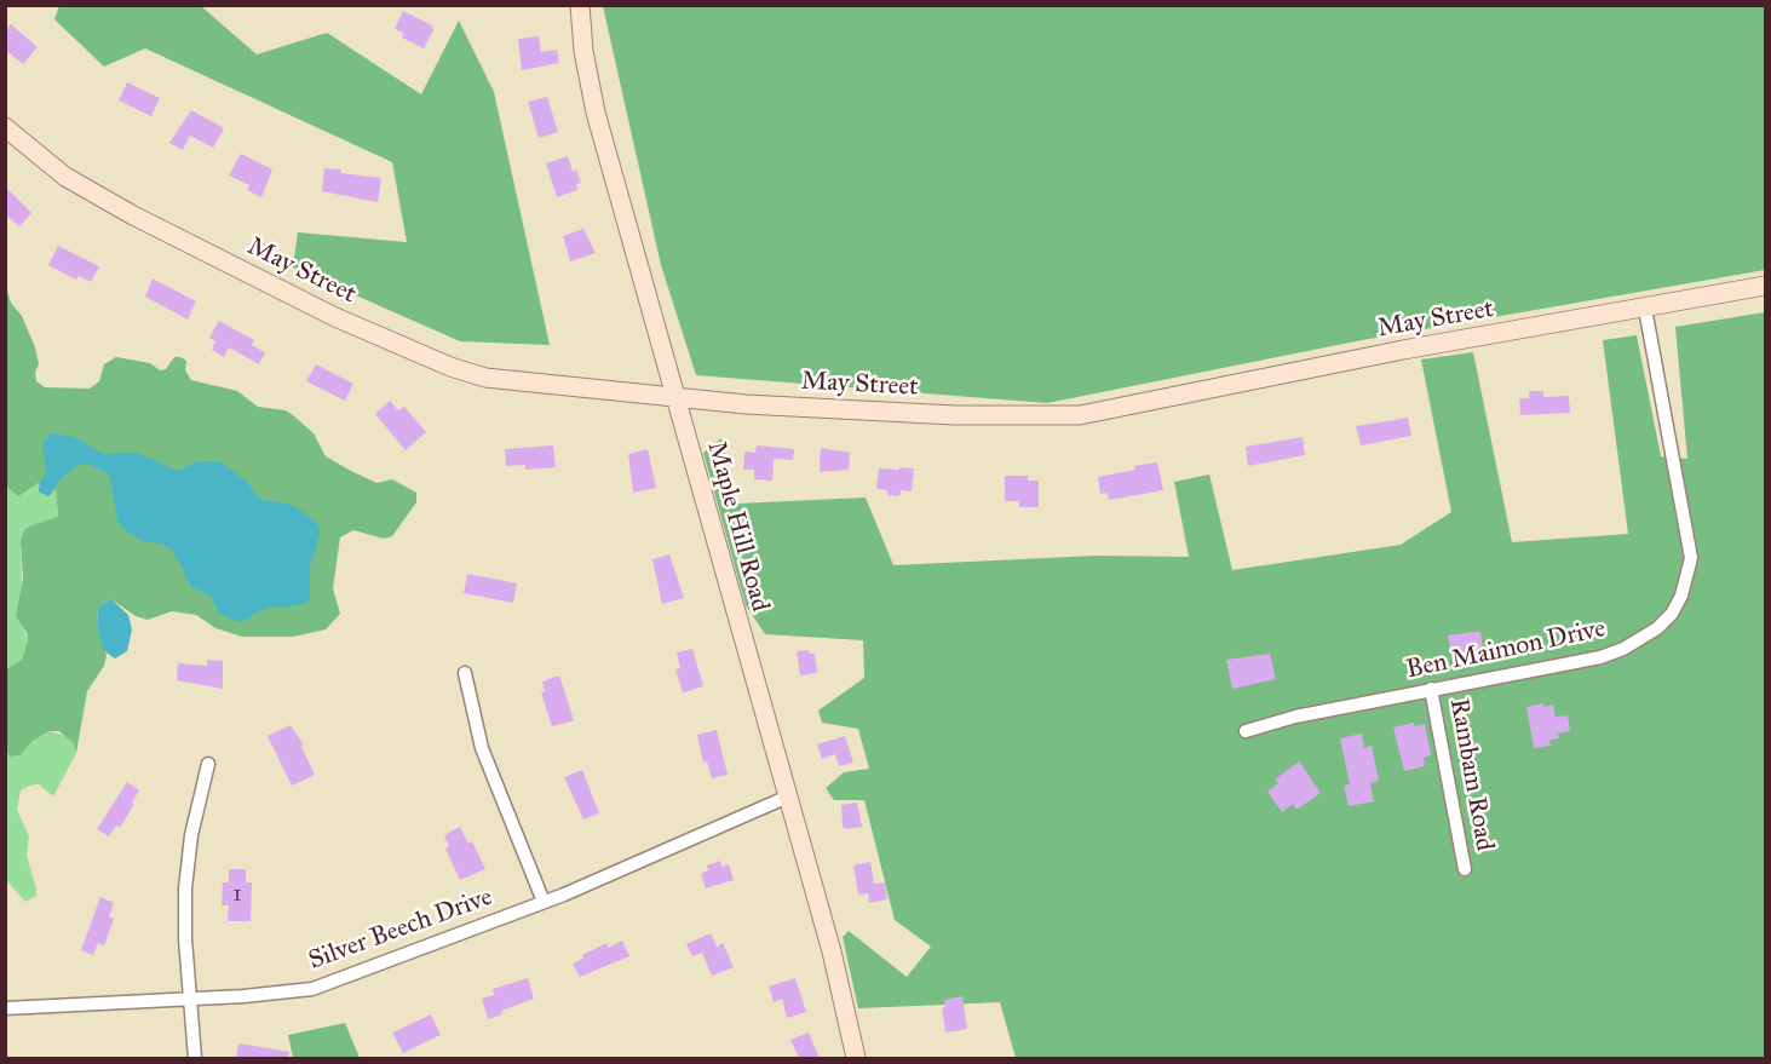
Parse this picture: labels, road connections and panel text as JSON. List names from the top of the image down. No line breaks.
{"streets":{"street":["May Street","Maple Hill Road","Ben Maimon Drive","Rambam Road","Silver Beech Drive"]},"crossings":[["May Street","Maple Hill Road"],["May Street","Ben Maimon Drive"],["Maple Hill Road","Silver Beech Drive"],["Ben Maimon Drive","Rambam Road"]],"house_numbers":["1"]}
